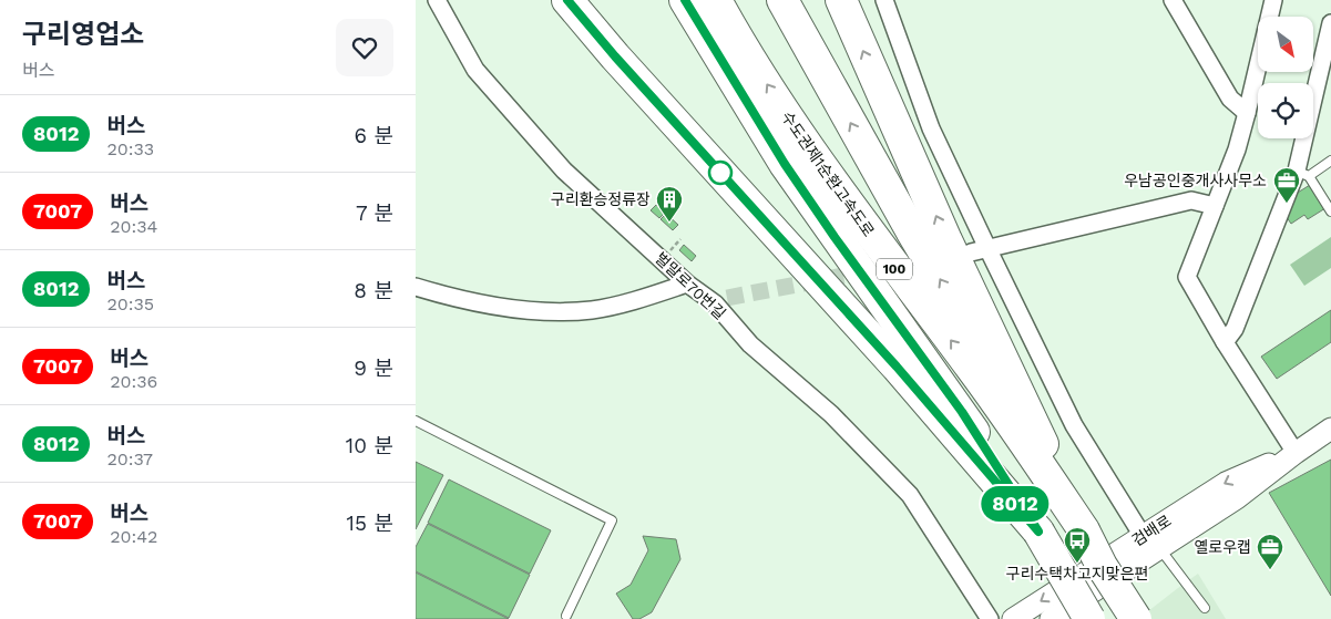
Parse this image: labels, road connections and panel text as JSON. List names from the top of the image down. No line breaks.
{"streets":{"highway":["수도권제1순환고속도로","100"],"street":["벌말로70번길","검배로"]},"places":{"office":["우남공인중개사사무소","옐로우캡"],"building":["구리환승정류장"],"bus stop":["구리수택차고지맞은편"]},"lines":["bus line 8012"],"north":"bottom right","page":{"heading":["구리영업소","버스"],"on_map":"8012","list":[{"mark":"8012","name":"버스","note":"20:33","value":"6 분"},{"mark":"7007","name":"버스","note":"20:34","value":"7 분"},{"mark":"8012","name":"버스","note":"20:35","value":"8 분"},{"mark":"7007","name":"버스","note":"20:36","value":"9 분"},{"mark":"8012","name":"버스","note":"20:37","value":"10 분"},{"mark":"7007","name":"버스","note":"20:42","value":"15 분"}]}}
